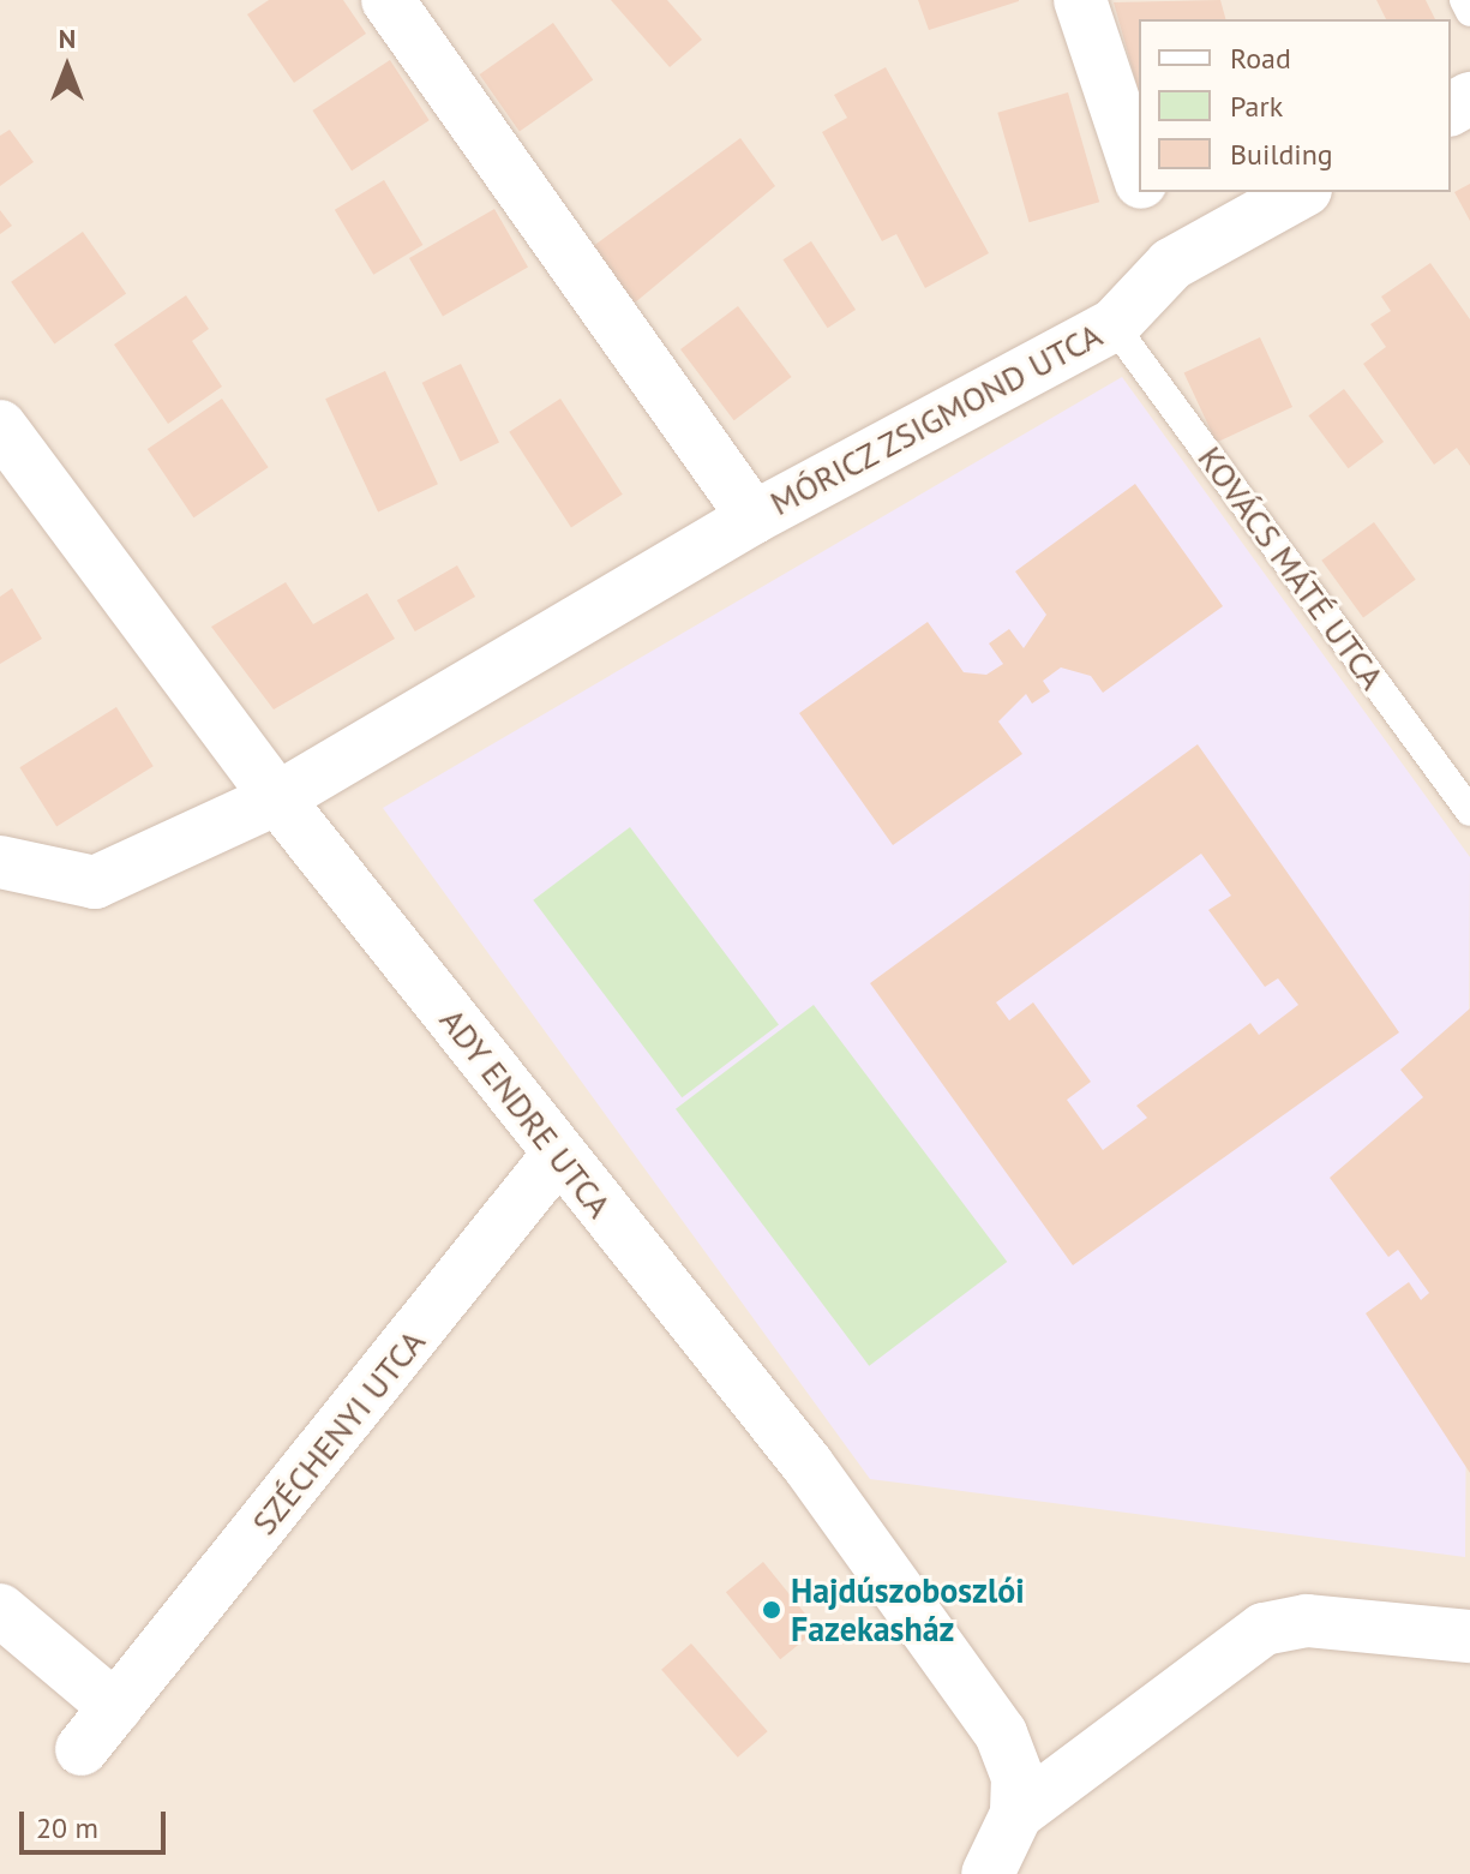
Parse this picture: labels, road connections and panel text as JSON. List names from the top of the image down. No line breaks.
{"streets":{"street":["MÓRICZ ZSIGMOND UTCA","ADY ENDRE UTCA","SZÉCHENYI UTCA"],"lane":["KOVÁCS MÁTÉ UTCA"]},"crossings":[["MÓRICZ ZSIGMOND UTCA","KOVÁCS MÁTÉ UTCA"],["MÓRICZ ZSIGMOND UTCA","ADY ENDRE UTCA"],["ADY ENDRE UTCA","SZÉCHENYI UTCA"]],"places":["Hajdúszoboszlói Fazekasház"],"legend":["Road","Park","Building"],"scale_bar":"20 m","north":"top"}
